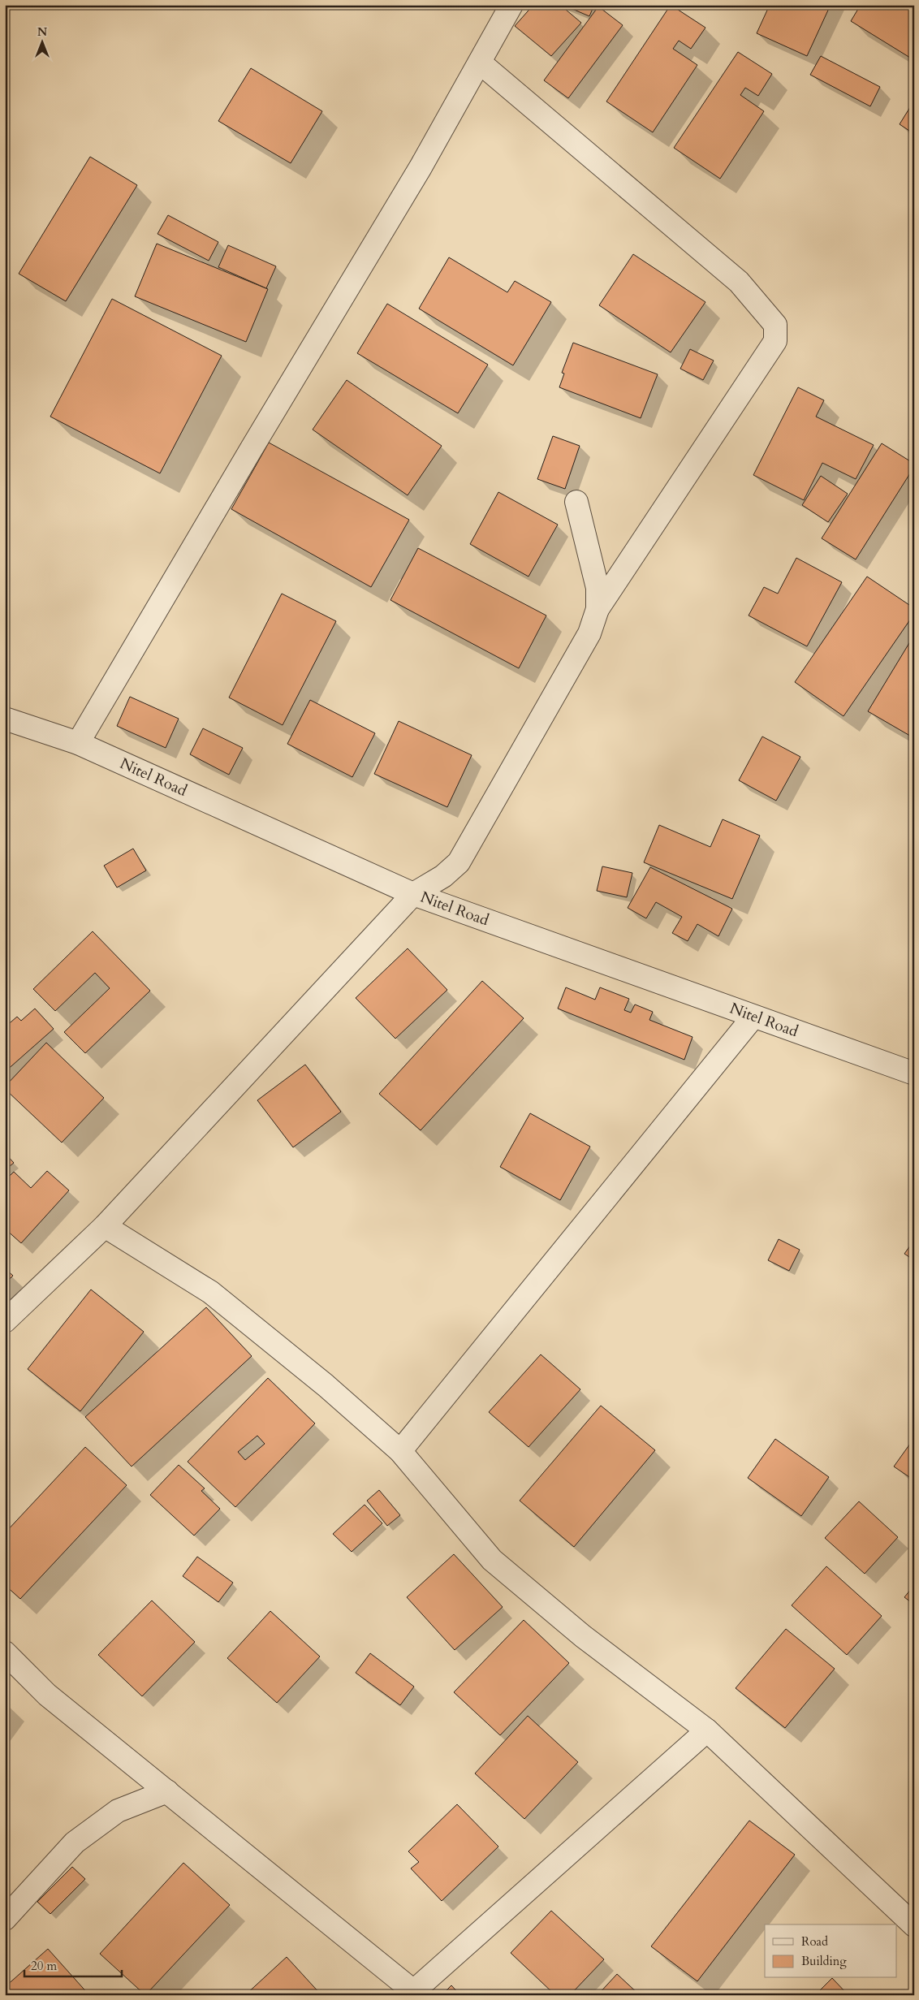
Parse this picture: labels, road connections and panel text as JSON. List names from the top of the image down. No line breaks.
{"streets":{"street":["Nitel Road"]},"legend":["Road","Building"],"scale_bar":"20 m","north":"top"}
